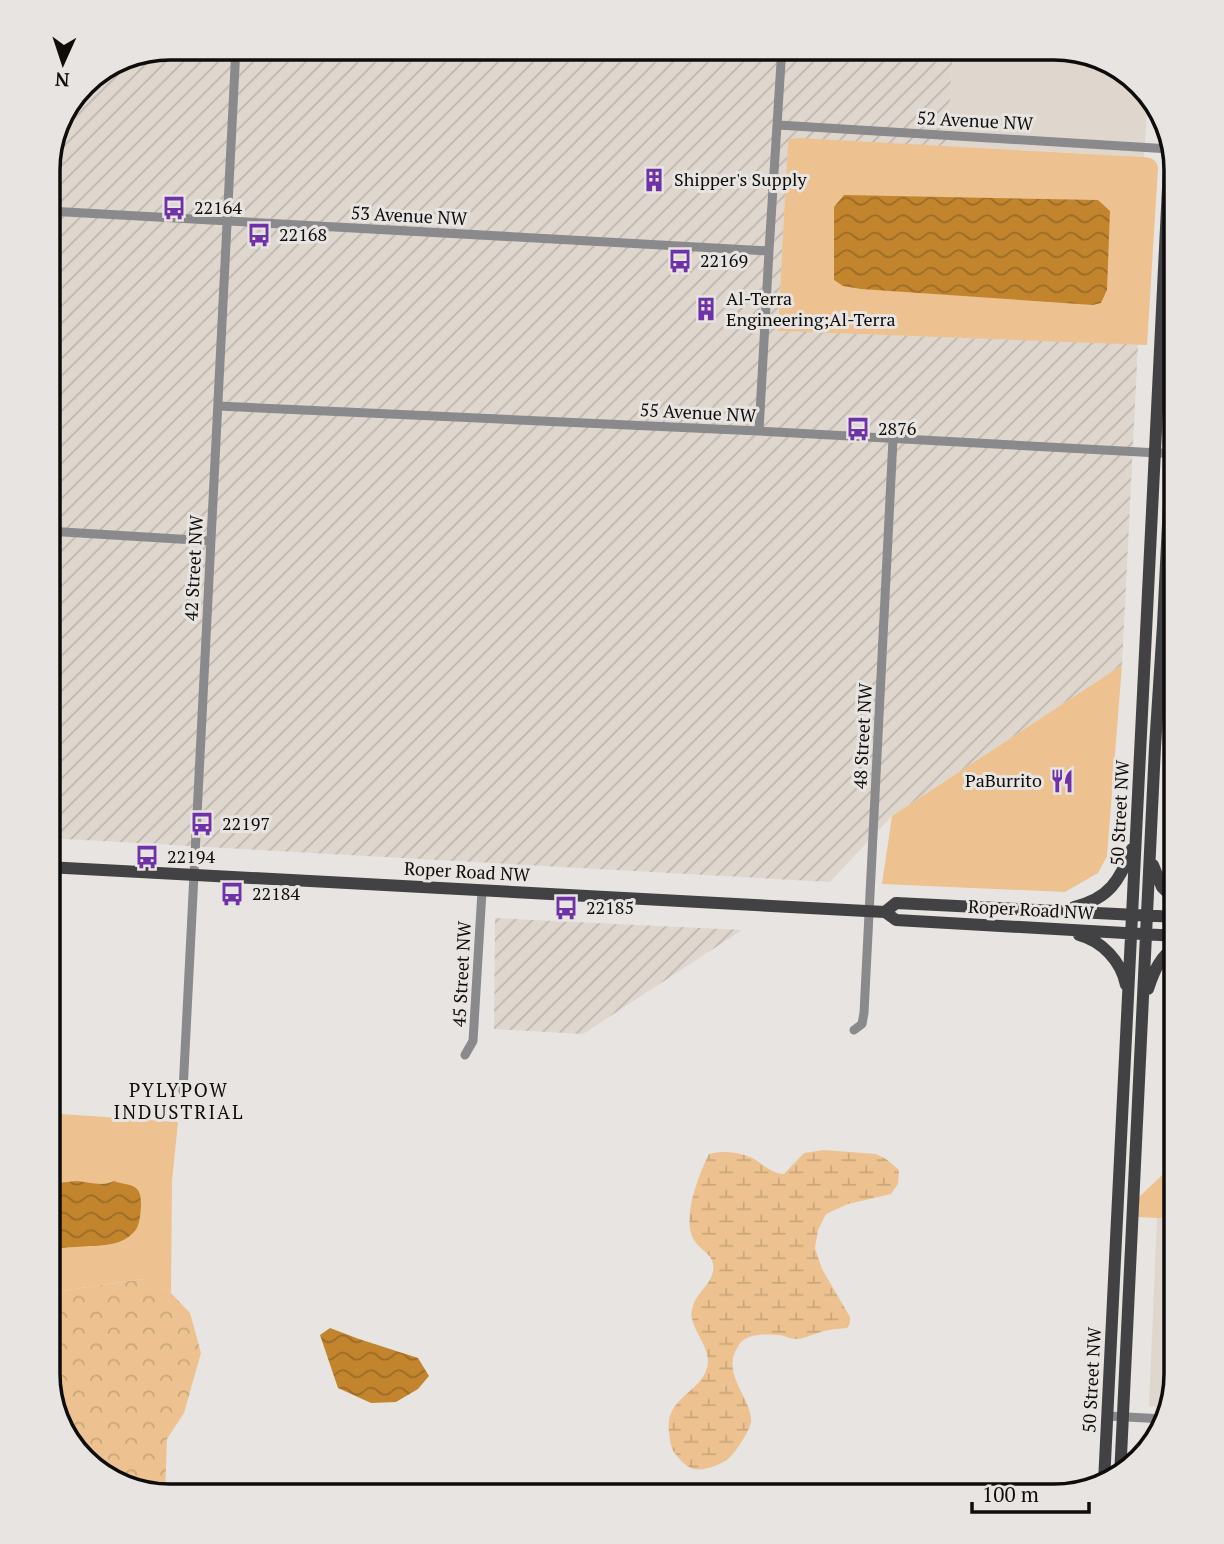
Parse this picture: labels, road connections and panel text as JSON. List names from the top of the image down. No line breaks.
{"streets":{"main road":["50 Street NW","Roper Road NW"],"street":["52 Avenue NW","53 Avenue NW","55 Avenue NW","42 Street NW","48 Street NW","45 Street NW"]},"crossings":[["53 Avenue NW","42 Street NW"],["55 Avenue NW","42 Street NW"],["55 Avenue NW","48 Street NW"],["55 Avenue NW","50 Street NW"],["42 Street NW","Roper Road NW"],["48 Street NW","Roper Road NW"],["50 Street NW","Roper Road NW"],["Roper Road NW","45 Street NW"]],"districts":["PYLYPOW INDUSTRIAL"],"places":{"building":["Shipper's Supply","Al-Terra Engineering;Al-Terra"],"bus stop":["22164","22168","22169","2876","22197","22194","22184","22185"],"restaurant":["PaBurrito"]},"scale_bar":"100 m","north":"bottom"}
